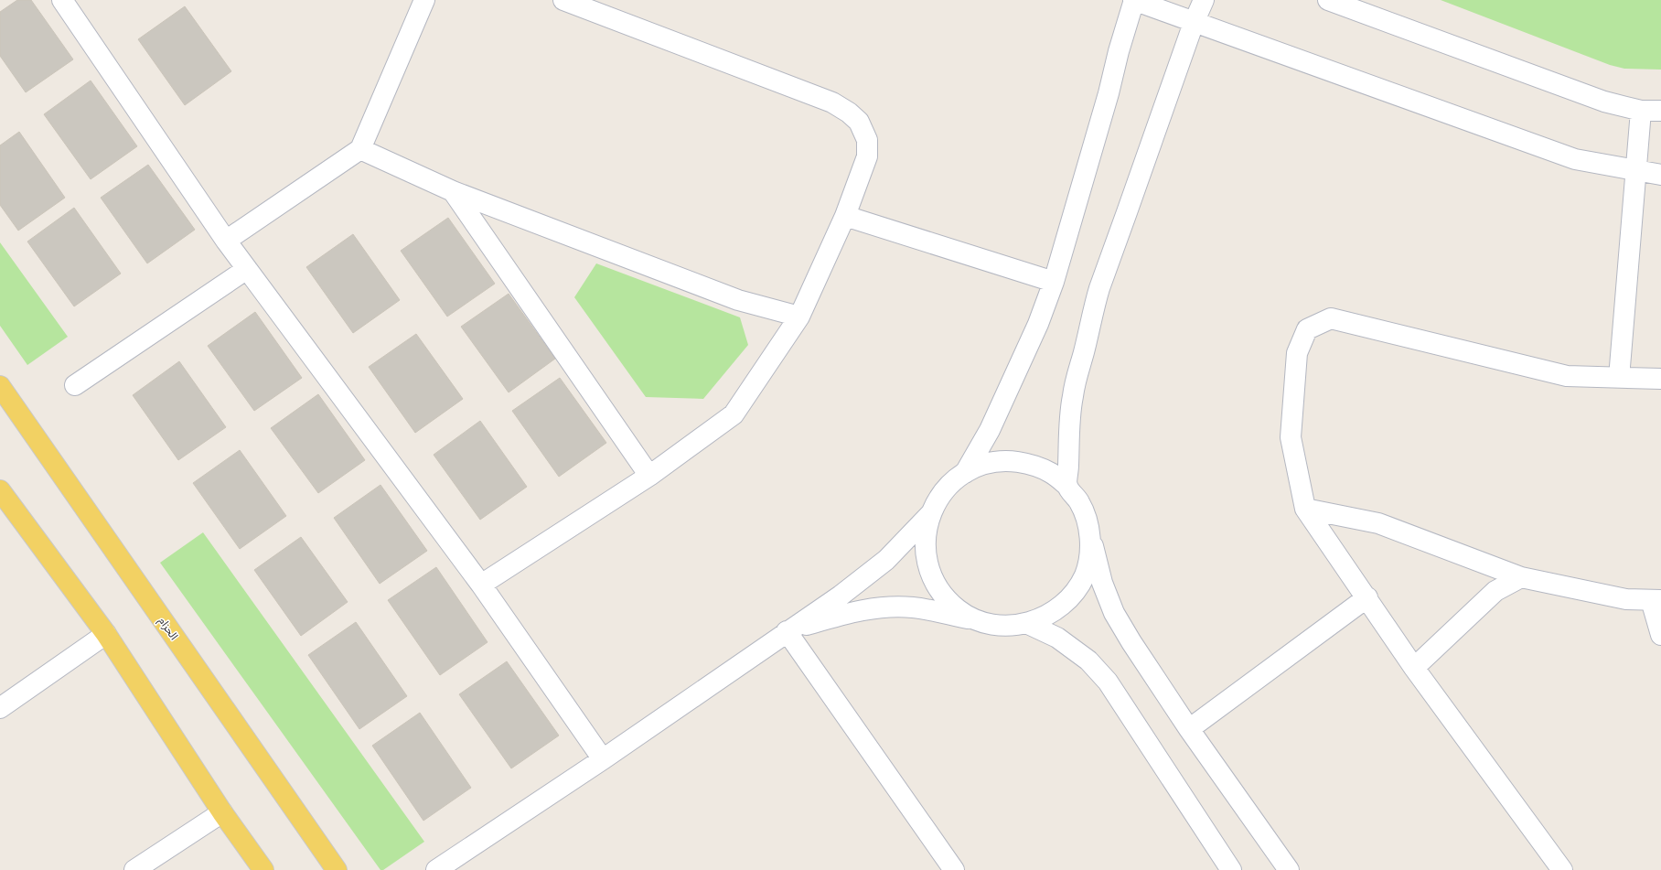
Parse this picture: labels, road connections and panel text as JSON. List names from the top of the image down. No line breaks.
{"streets":{"main road":["الحزام"]}}
